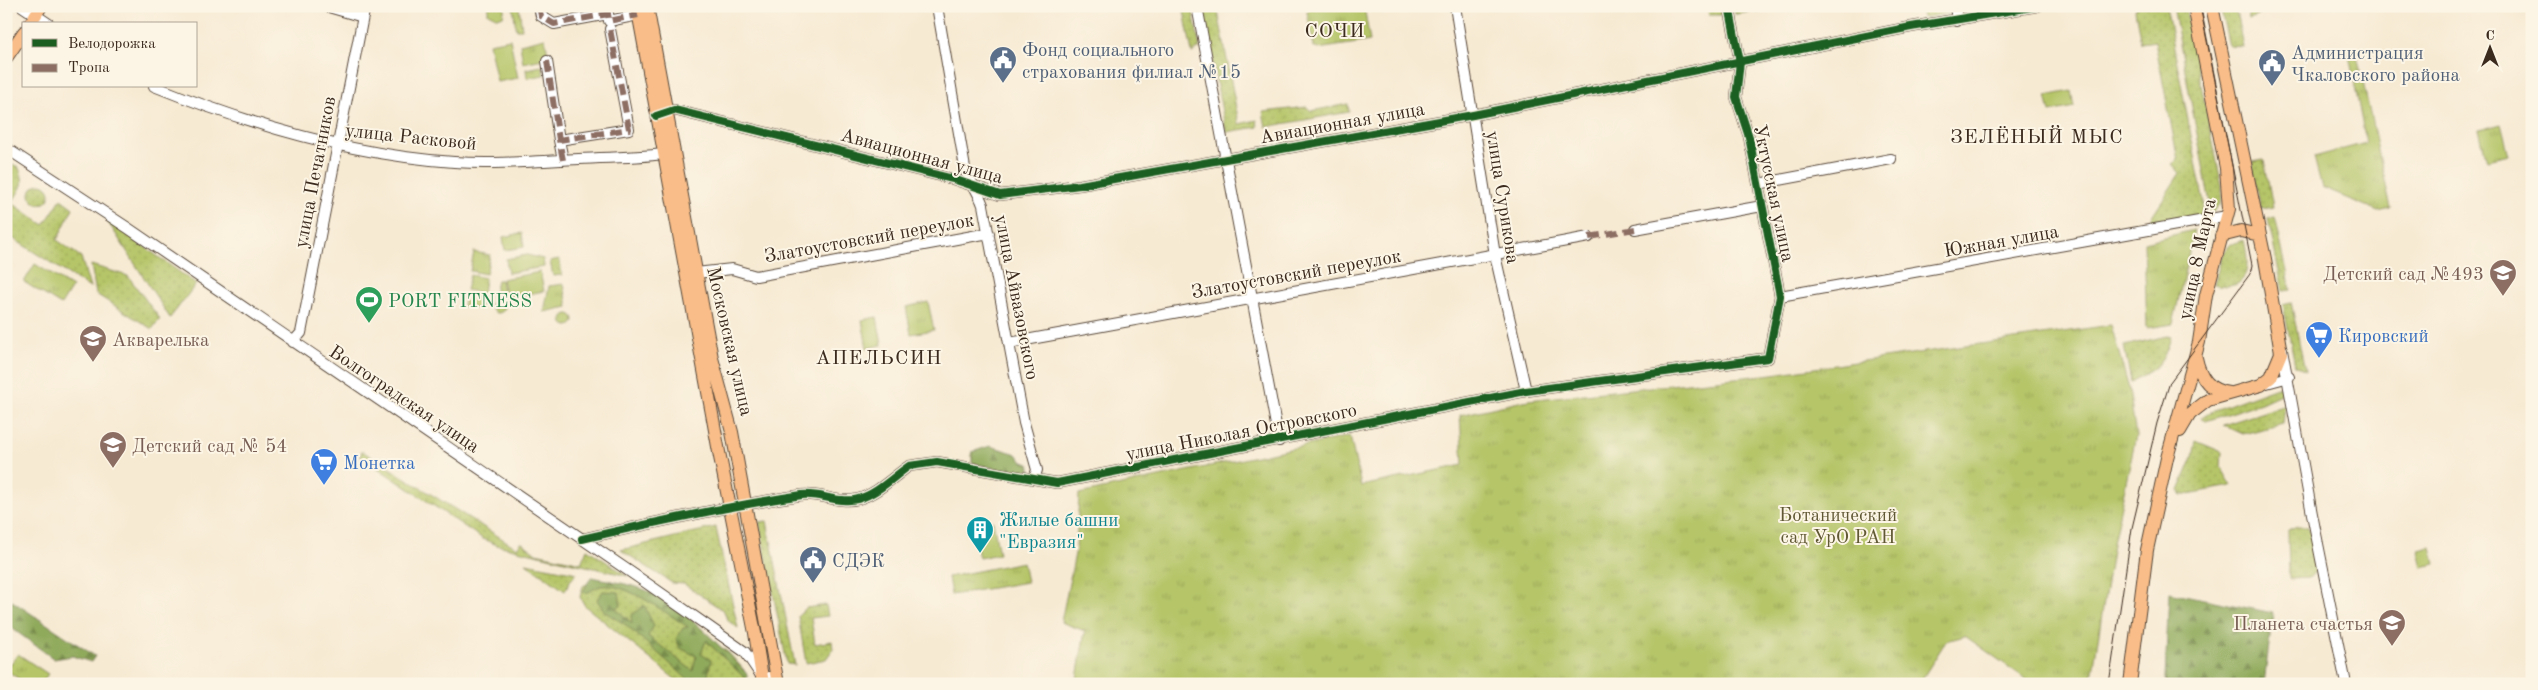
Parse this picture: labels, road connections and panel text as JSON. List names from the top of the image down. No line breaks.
{"streets":{"main road":["улица 8 Марта","Московская улица"],"street":["Авиационная улица","улица Расковой","улица Печатников","Уктусская улица","улица Сурикова","Златоустовский переулок","Южная улица","улица Айвазовского","Волгоградская улица","улица Николая Островского"]},"crossings":[["Авиационная улица","Уктусская улица"],["Авиационная улица","улица Сурикова"],["Авиационная улица","улица Айвазовского"],["Авиационная улица","Московская улица"],["улица Расковой","улица Печатников"],["улица Расковой","Московская улица"],["улица Печатников","Волгоградская улица"],["Уктусская улица","Южная улица"],["Уктусская улица","улица Николая Островского"],["улица Сурикова","Златоустовский переулок"],["улица Сурикова","улица Николая Островского"],["Златоустовский переулок","улица Айвазовского"],["Златоустовский переулок","Московская улица"],["Южная улица","улица 8 Марта"],["улица Айвазовского","улица Николая Островского"],["Московская улица","Волгоградская улица"],["Московская улица","улица Николая Островского"],["Волгоградская улица","улица Николая Островского"]],"districts":["СОЧИ","ЗЕЛЁНЫЙ МЫС","АПЕЛЬСИН"],"parks":["Ботанический сад УрО РАН"],"places":{"public building":["Фонд социального страхования филиал №15","Администрация Чкаловского района","СДЭК"],"school or university":["Детский сад №493","Акварелька","Детский сад № 54","Планета счастья"],"sports":["PORT FITNESS"],"supermarket":["Кировский","Монетка"],"building":["Жилые башни \"Евразия\""]},"legend":["Велодорожка","Тропа"],"north":"top"}
